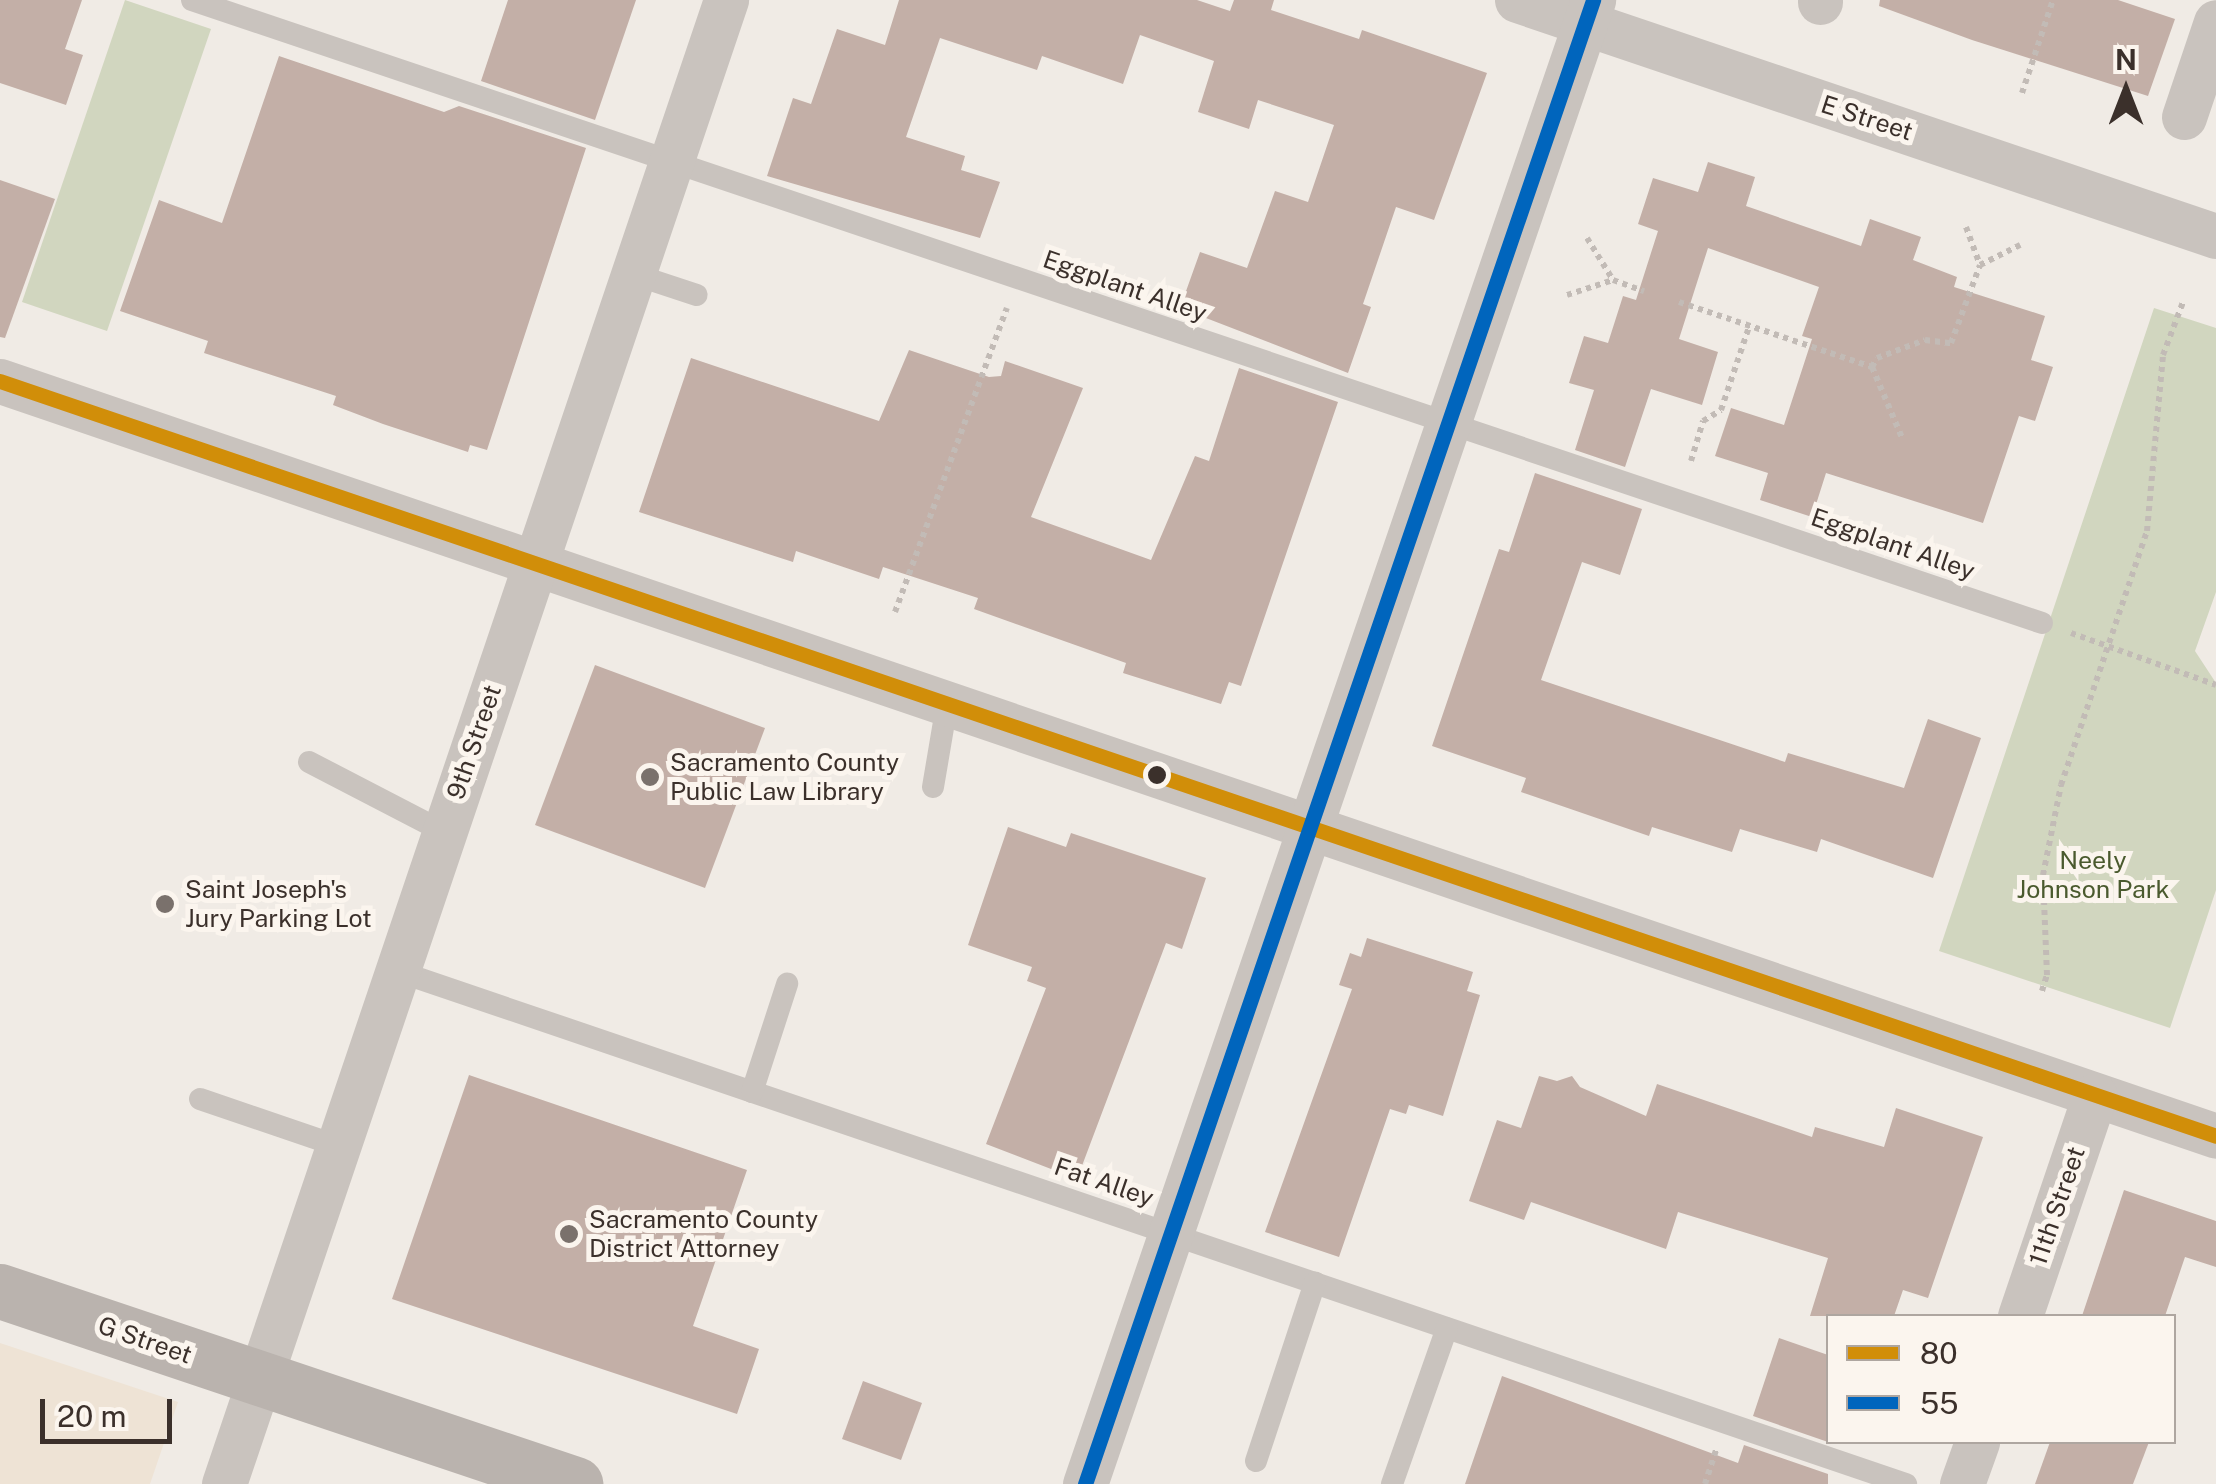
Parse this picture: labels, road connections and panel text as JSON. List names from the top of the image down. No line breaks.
{"streets":{"main road":["G Street"],"street":["E Street","9th Street","11th Street"],"lane":["Eggplant Alley","Fat Alley"]},"crossings":[["Eggplant Alley","9th Street"],["9th Street","Fat Alley"],["9th Street","G Street"]],"parks":["Neely Johnson Park"],"places":["Sacramento County Public Law Library","Saint Joseph's Jury Parking Lot","Sacramento County District Attorney"],"lines":["transit line 55","transit line 80"],"legend":["80","55"],"scale_bar":"20 m","north":"top"}
